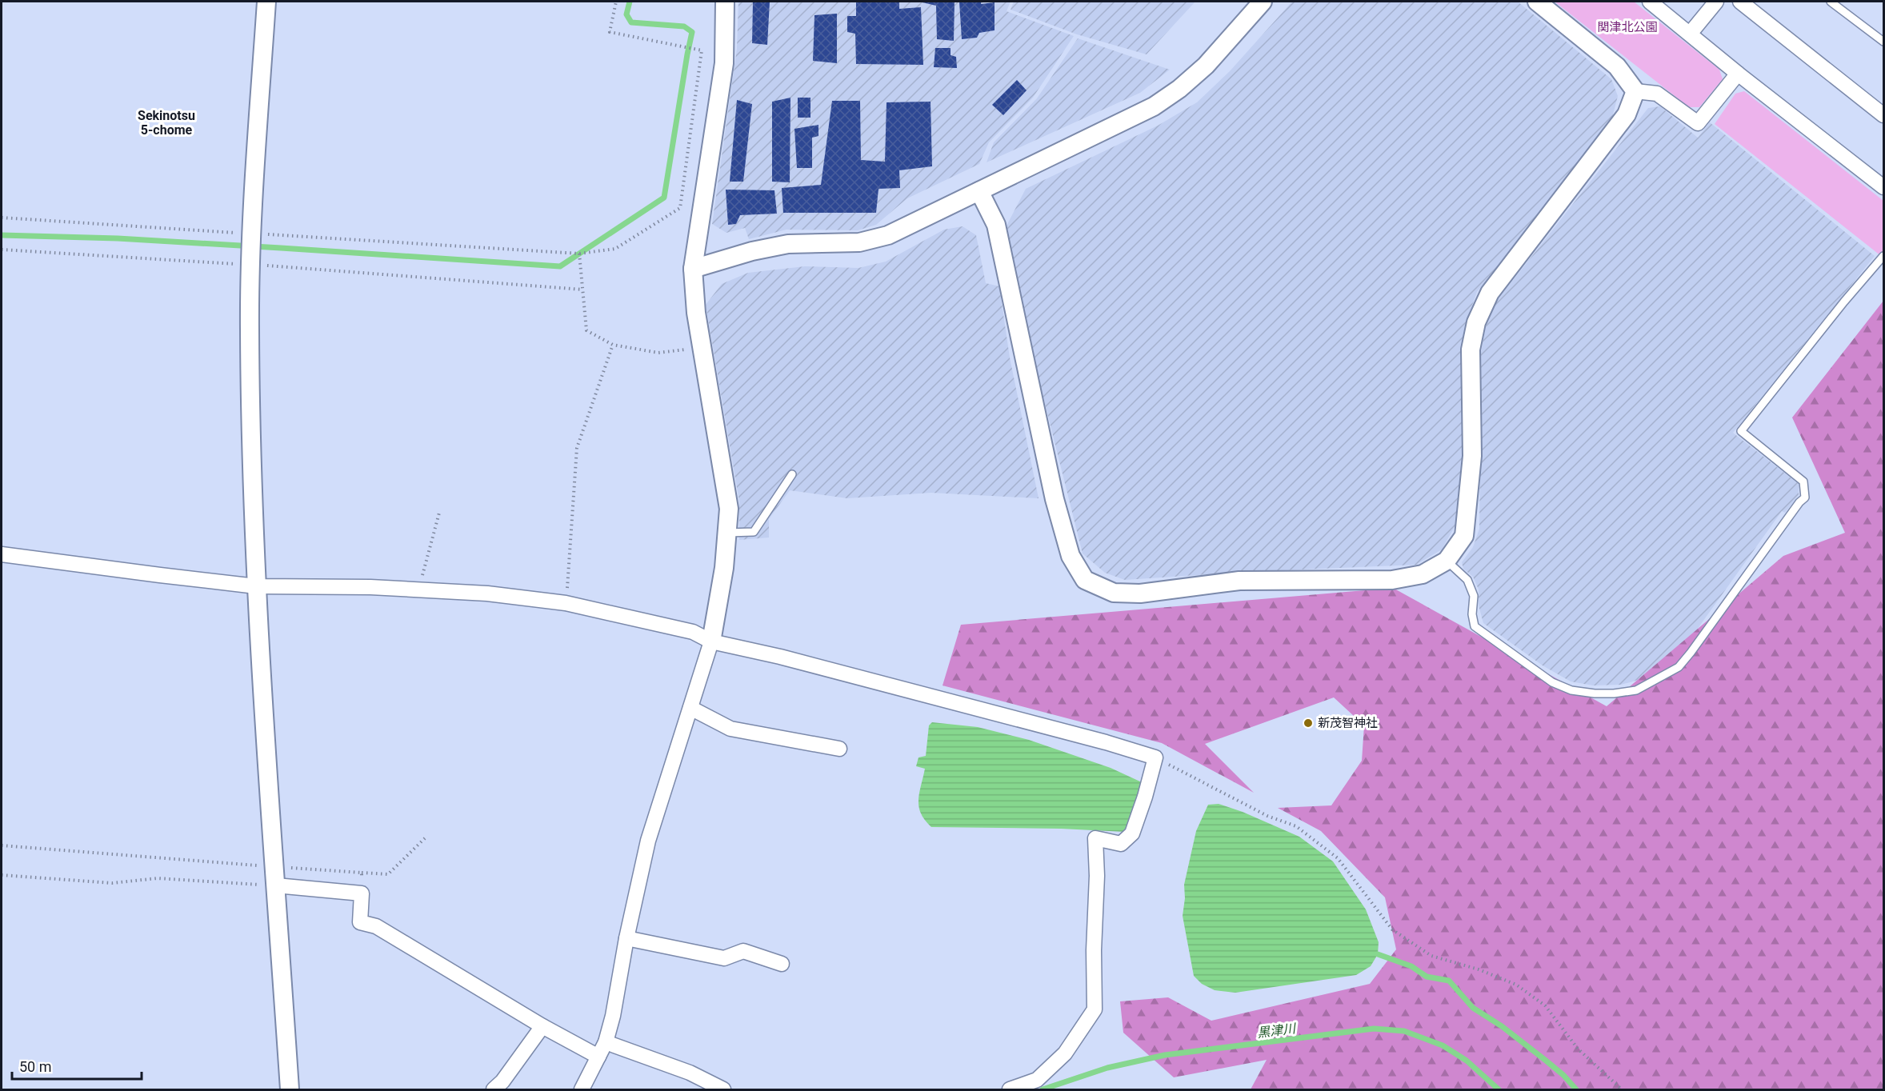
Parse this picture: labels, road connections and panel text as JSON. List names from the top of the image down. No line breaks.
{"districts":["Sekinotsu 5-chome"],"water":["黒津川"],"parks":["関津北公園"],"places":["新茂智神社"],"scale_bar":"50 m"}
